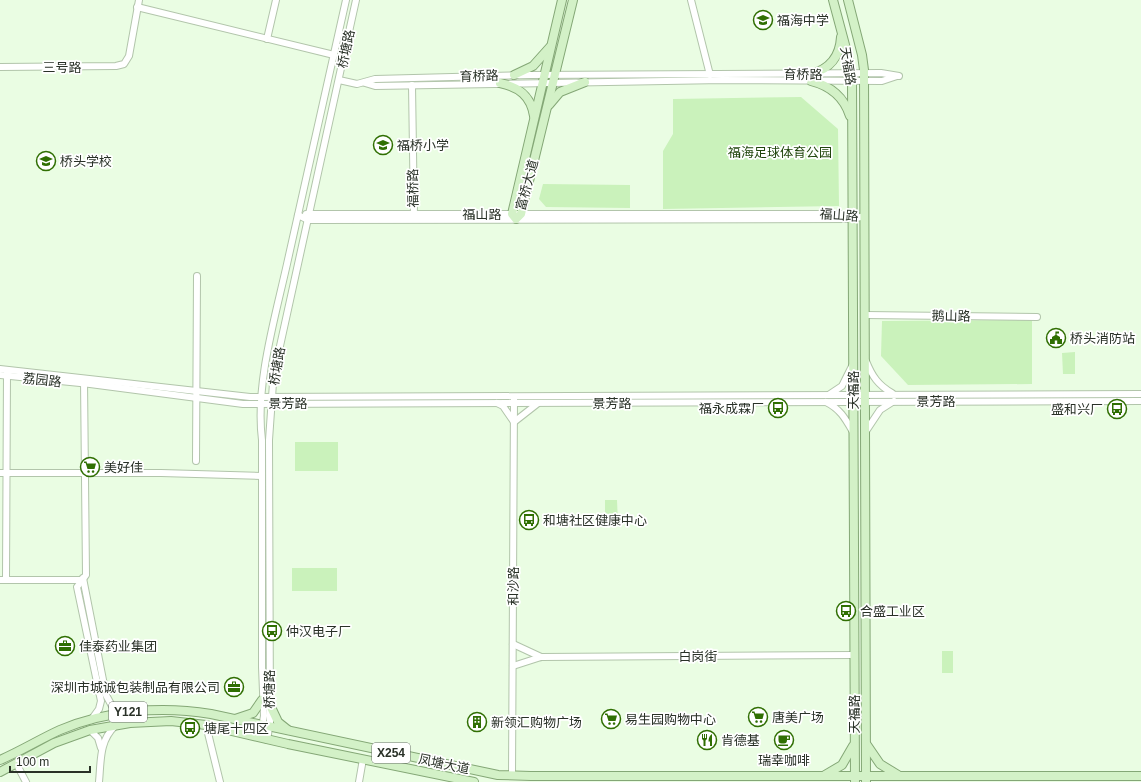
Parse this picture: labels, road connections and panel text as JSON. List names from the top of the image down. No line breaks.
{"streets":{"main road":["天福路","富桥大道","Y121","X254","凤塘大道"],"street":["桥塘路","三号路","育桥路","福桥路","福山路","鹅山路","荔园路","景芳路","和沙路","白岗街"]},"crossings":[["桥塘路","育桥路"],["桥塘路","福山路"],["桥塘路","景芳路"],["桥塘路","凤塘大道"],["天福路","育桥路"],["天福路","福山路"],["天福路","鹅山路"],["天福路","景芳路"],["天福路","白岗街"],["天福路","凤塘大道"],["育桥路","富桥大道"],["育桥路","福桥路"],["富桥大道","福山路"],["福桥路","福山路"],["荔园路","景芳路"],["景芳路","和沙路"],["和沙路","凤塘大道"]],"parks":["福海足球体育公园"],"places":{"school or university":["福海中学","福桥小学","桥头学校"],"public building":["桥头消防站"],"bus stop":["福永成霖厂","盛和兴厂","和塘社区健康中心","合盛工业区","仲汉电子厂","塘尾十四区"],"supermarket":["美好佳","唐美广场","易生园购物中心"],"office":["佳泰药业集团","深圳市城诚包装制品有限公司"],"building":["新领汇购物广场"],"restaurant":["肯德基"],"cafe":["瑞幸咖啡"]},"scale_bar":"100 m"}
